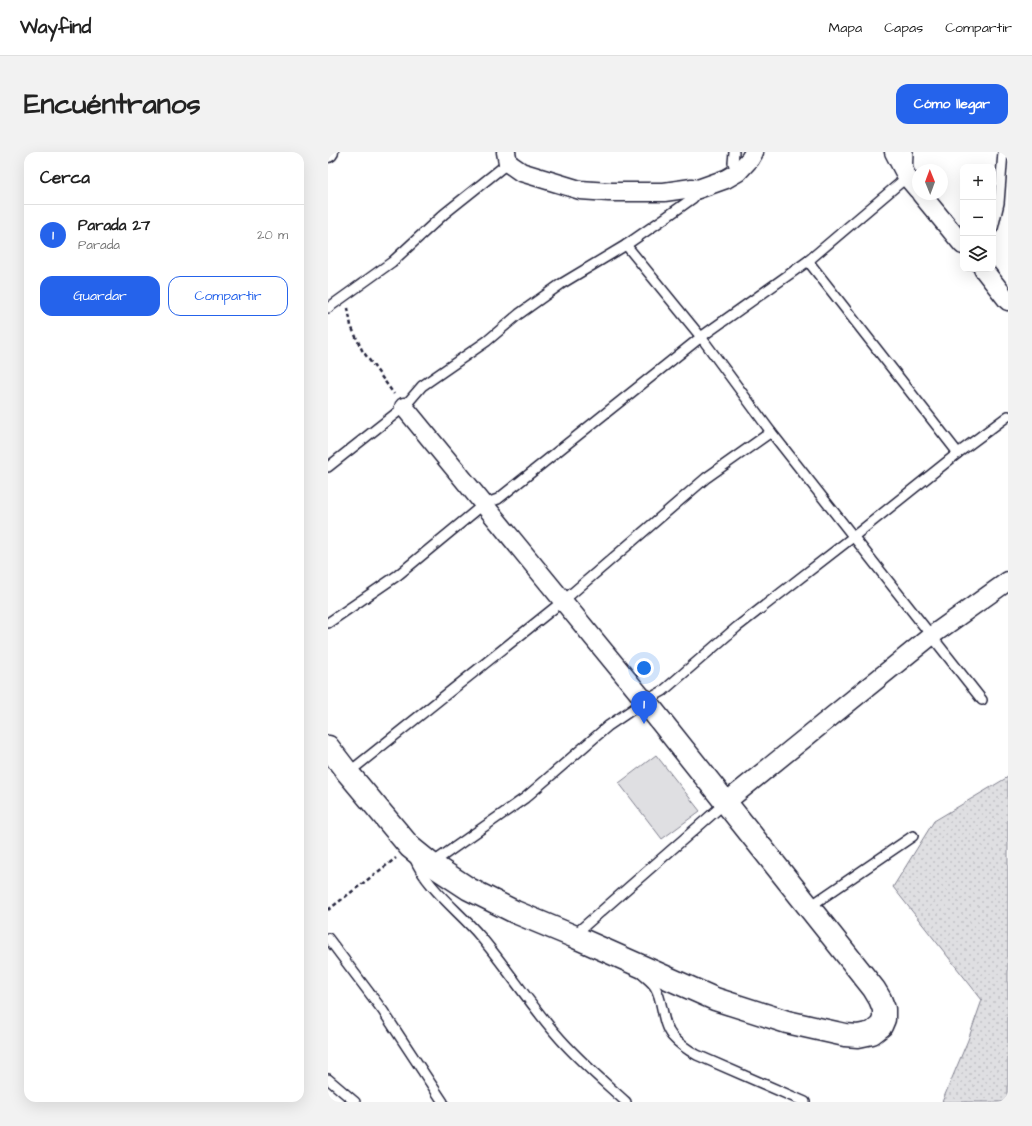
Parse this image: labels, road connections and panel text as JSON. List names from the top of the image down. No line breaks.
{"north":"top","page":{"header":"Wayfind","nav":["Mapa","Capas","Compartir"],"buttons":["Cómo llegar",["Guardar","Compartir"]],"title":"Encuéntranos","heading":"Cerca","map_buttons":["+","−"],"list":[{"mark":"1","name":"Parada 27","note":"Parada","value":"20 m"}],"pins":"1"}}
